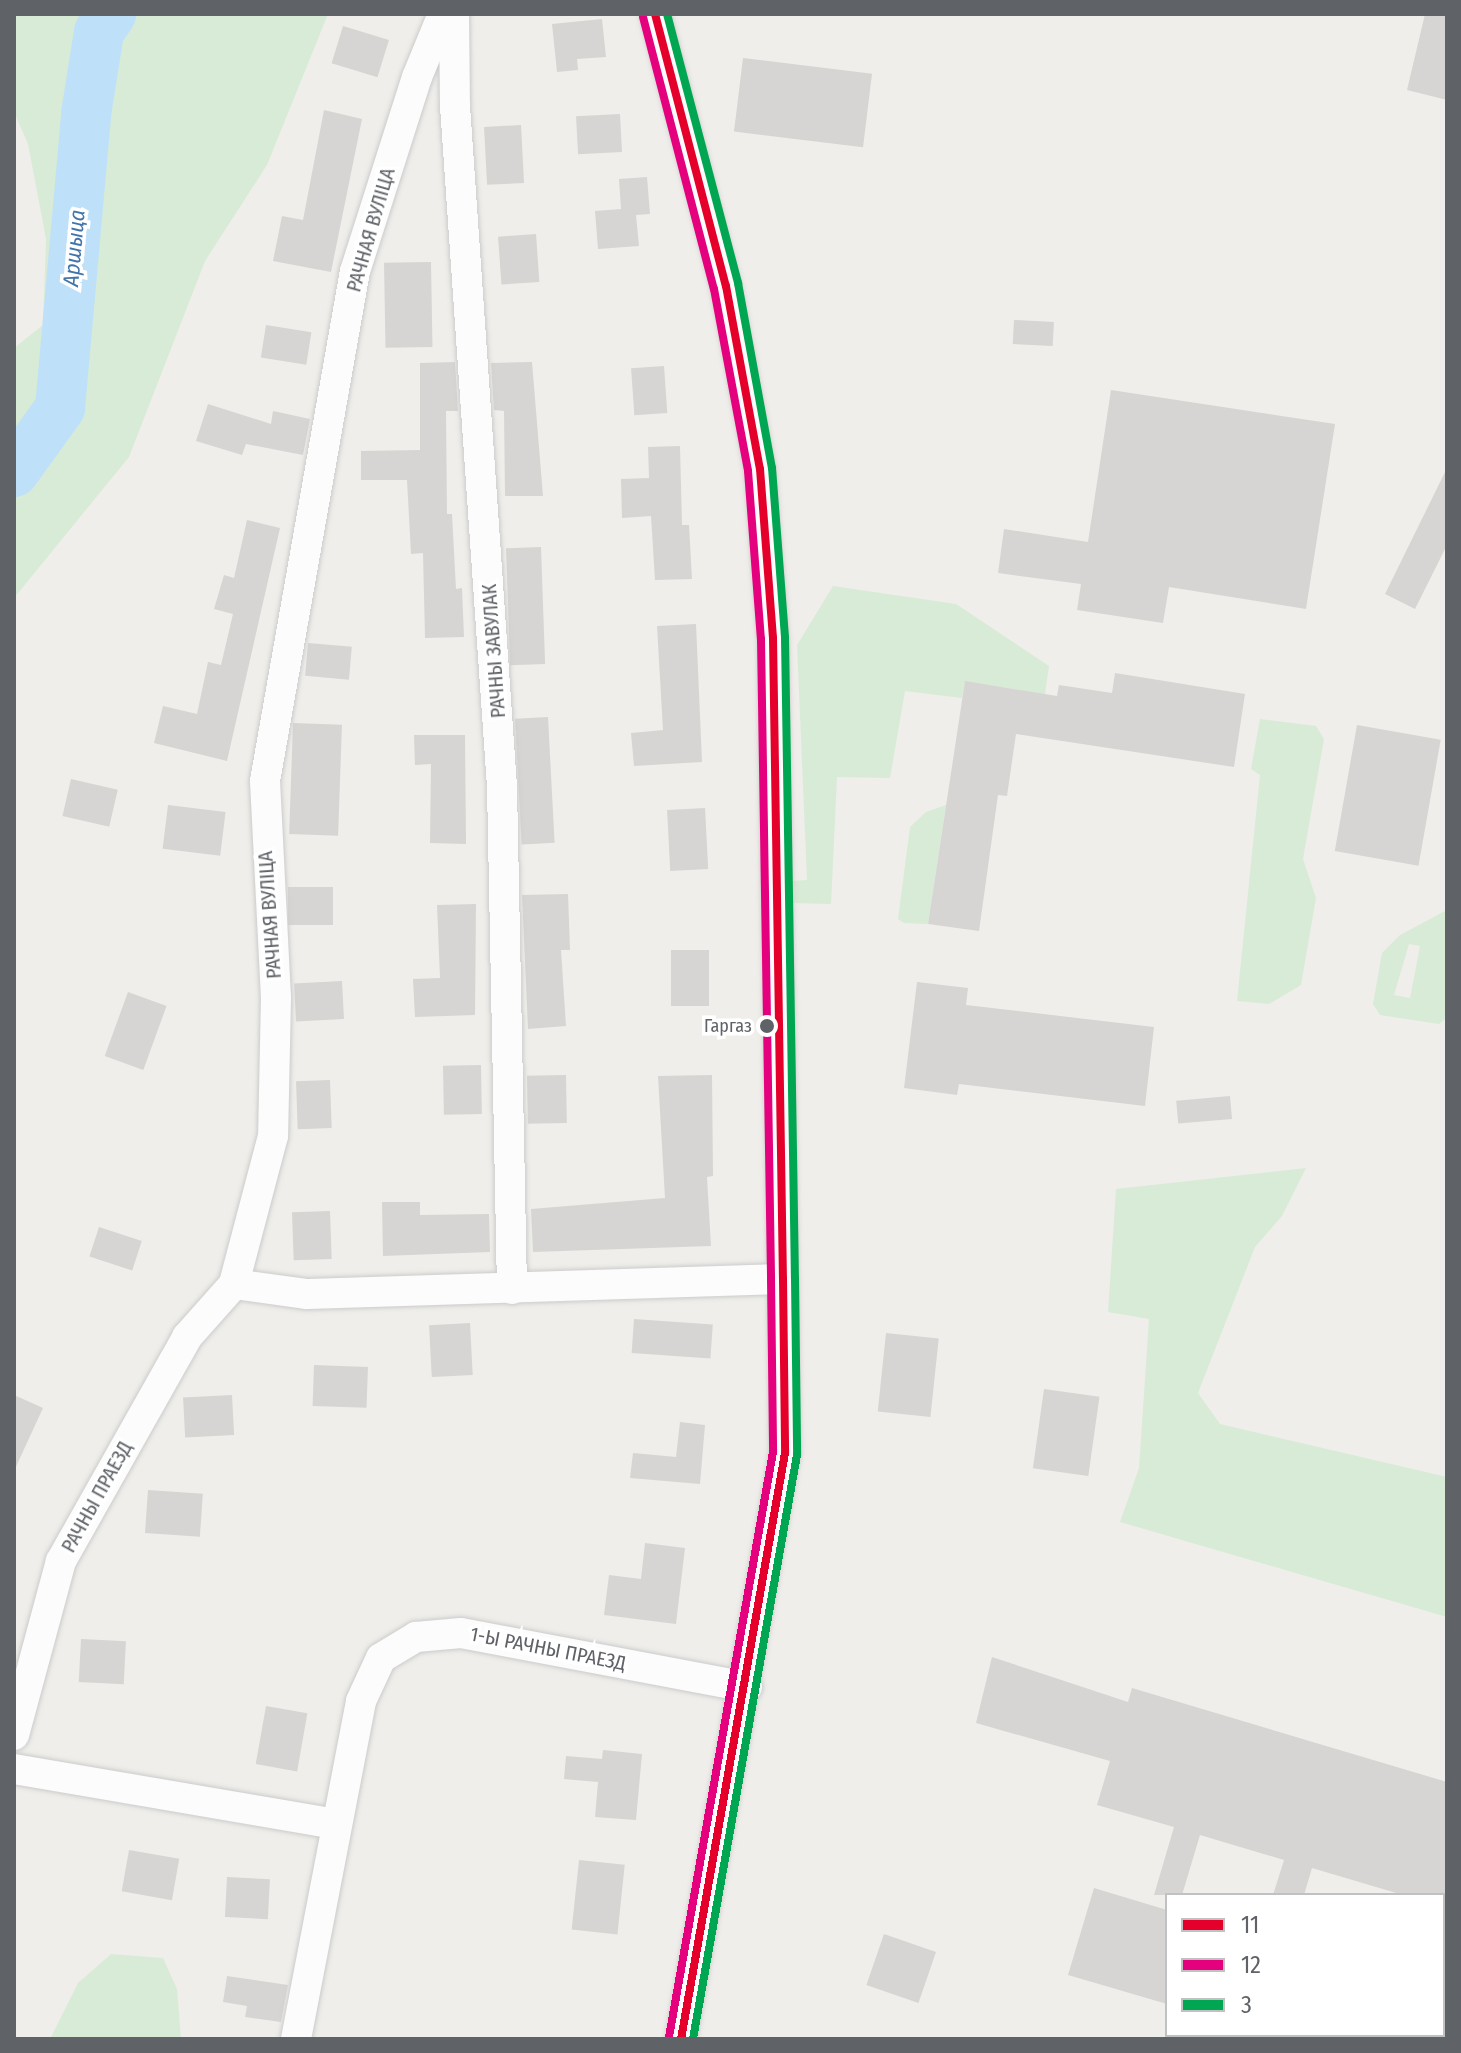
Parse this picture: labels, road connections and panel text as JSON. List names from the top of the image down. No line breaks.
{"streets":{"street":["РАЧНАЯ ВУЛІЦА","РАЧНЫ ЗАВУЛАК","РАЧНЫ ПРАЕЗД","1-Ы РАЧНЫ ПРАЕЗД"]},"crossings":[["РАЧНАЯ ВУЛІЦА","РАЧНЫ ПРАЕЗД"]],"water":["Аршыца"],"places":["Гаргаз"],"lines":["transit line 11","transit line 3","transit line 12"],"legend":["11","12","3"]}
